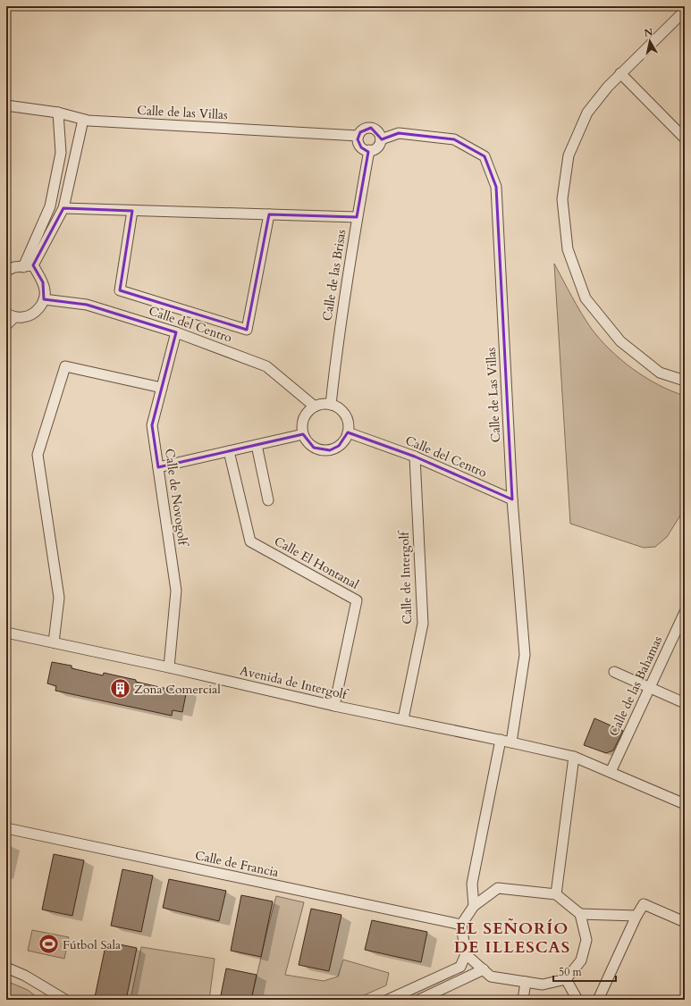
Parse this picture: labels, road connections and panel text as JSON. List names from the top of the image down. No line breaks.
{"streets":{"street":["Calle de las Villas","Calle de las Brisas","Calle del Centro","Calle de Las Villas","Calle de Novogolf","Calle El Hontanal","Calle de Intergolf","Avenida de Intergolf","Calle de las Bahamas","Calle de Francia"]},"crossings":[["Calle de las Villas","Calle de las Brisas"],["Calle de las Villas","Calle de Las Villas"],["Calle de las Brisas","Calle del Centro"],["Calle de las Brisas","Calle de Las Villas"],["Calle del Centro","Calle de Las Villas"],["Calle del Centro","Calle de Novogolf"],["Calle del Centro","Calle de Intergolf"],["Calle de Las Villas","Avenida de Intergolf"],["Calle de Novogolf","Avenida de Intergolf"],["Calle El Hontanal","Avenida de Intergolf"],["Calle de Intergolf","Avenida de Intergolf"],["Avenida de Intergolf","Calle de las Bahamas"]],"districts":["EL SEÑORÍO DE ILLESCAS"],"places":{"building":["Zona Comercial"],"sports":["Fútbol Sala"]},"scale_bar":"50 m","north":"top"}
